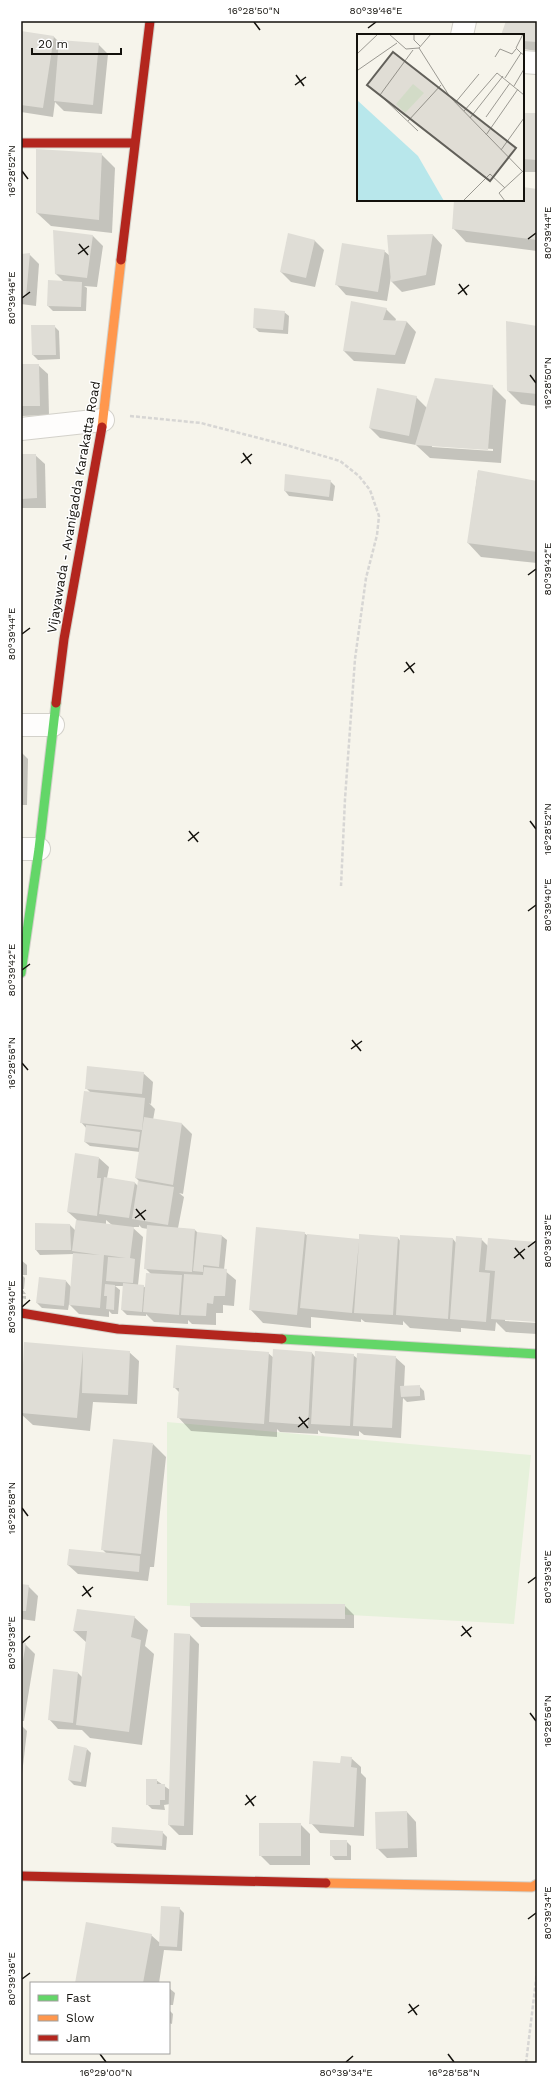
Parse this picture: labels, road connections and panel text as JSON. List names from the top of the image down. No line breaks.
{"streets":{"street":["Vijayawada - Avanigadda Karakatta Road"]},"legend":["Fast","Slow","Jam"],"scale_bar":"20 m","coordinates":["16°28'50\"N","80°39'46\"E","16°28'52\"N","80°39'44\"E","80°39'42\"E","80°39'40\"E","16°28'56\"N","80°39'38\"E","16°28'58\"N","80°39'36\"E","80°39'34\"E","16°29'00\"N"]}
